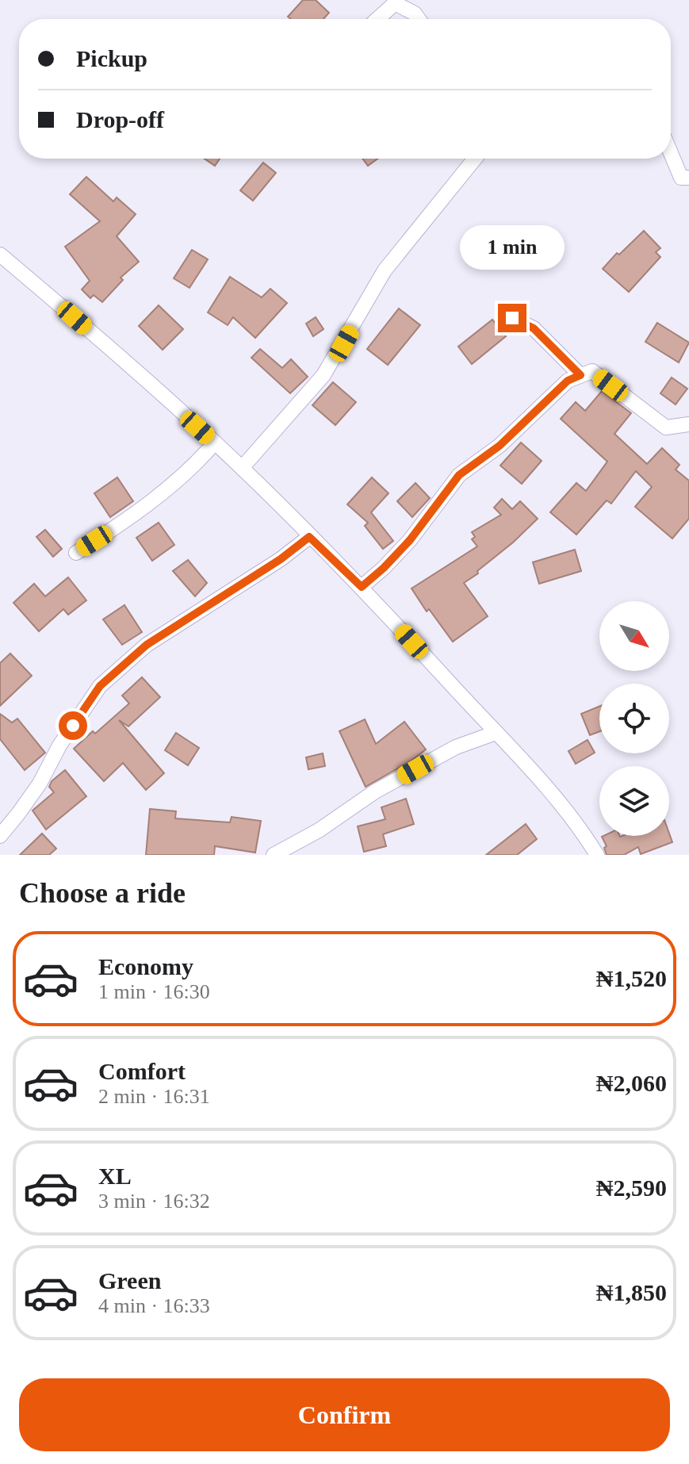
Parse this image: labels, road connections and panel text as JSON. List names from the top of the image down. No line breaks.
{"north":"bottom right","page":{"banner":["Pickup","Drop-off"],"bubble":"1 min","heading":"Choose a ride","list":[{"name":"Economy","note":"1 min · 16:30","value":"₦1,520"},{"name":"Comfort","note":"2 min · 16:31","value":"₦2,060"},{"name":"XL","note":"3 min · 16:32","value":"₦2,590"},{"name":"Green","note":"4 min · 16:33","value":"₦1,850"}],"buttons":"Confirm"}}
